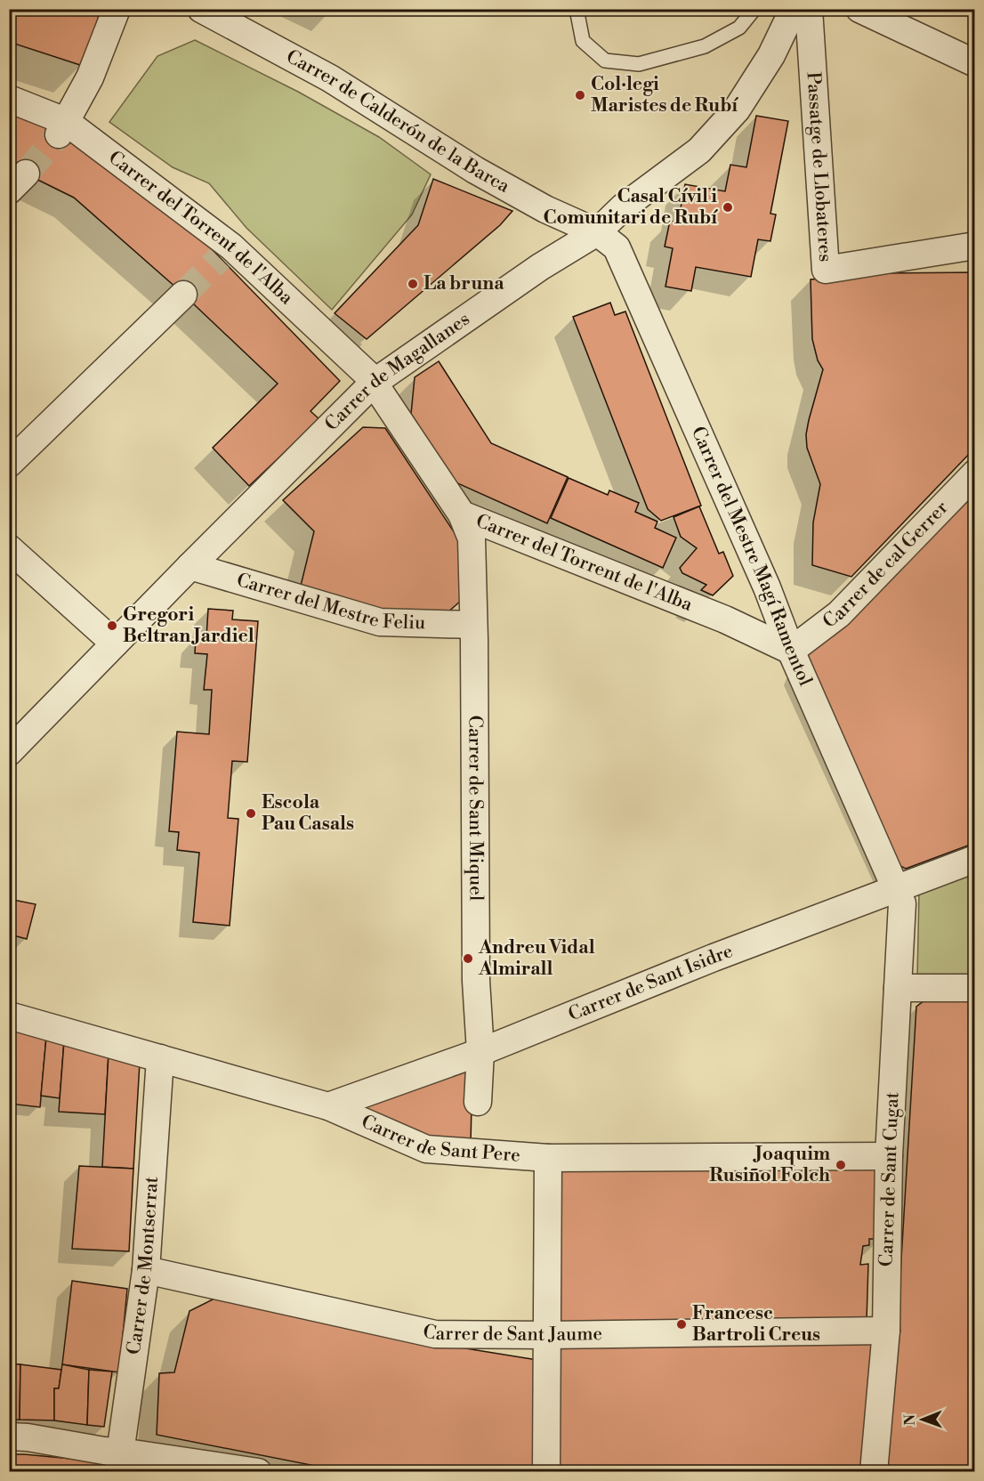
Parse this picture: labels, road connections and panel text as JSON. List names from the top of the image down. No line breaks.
{"streets":{"street":["Carrer de Calderón de la Barca","Passatge de Llobateres","Carrer del Torrent de l'Alba","Carrer de Magallanes","Carrer del Mestre Magí Ramentol","Carrer de cal Gerrer","Carrer del Mestre Feliu","Carrer de Sant Miquel","Carrer de Sant Isidre","Carrer de Sant Pere","Carrer de Sant Cugat","Carrer de Montserrat","Carrer de Sant Jaume"]},"crossings":[["Carrer de Calderón de la Barca","Carrer de Magallanes"],["Carrer de Calderón de la Barca","Carrer del Mestre Magí Ramentol"],["Passatge de Llobateres","Carrer de Magallanes"],["Carrer del Torrent de l'Alba","Carrer de Magallanes"],["Carrer del Torrent de l'Alba","Carrer del Mestre Magí Ramentol"],["Carrer del Torrent de l'Alba","Carrer de cal Gerrer"],["Carrer del Torrent de l'Alba","Carrer de Sant Miquel"],["Carrer de Magallanes","Carrer del Mestre Magí Ramentol"],["Carrer de Magallanes","Carrer del Mestre Feliu"],["Carrer del Mestre Magí Ramentol","Carrer de cal Gerrer"],["Carrer del Mestre Magí Ramentol","Carrer de Sant Isidre"],["Carrer del Mestre Magí Ramentol","Carrer de Sant Cugat"],["Carrer del Mestre Feliu","Carrer de Sant Miquel"],["Carrer de Sant Miquel","Carrer de Sant Isidre"],["Carrer de Sant Isidre","Carrer de Sant Pere"],["Carrer de Sant Isidre","Carrer de Sant Cugat"],["Carrer de Sant Pere","Carrer de Sant Cugat"],["Carrer de Sant Pere","Carrer de Montserrat"],["Carrer de Sant Cugat","Carrer de Sant Jaume"],["Carrer de Montserrat","Carrer de Sant Jaume"]],"places":["Col·legi Maristes de Rubí","Casal Cívil i Comunitari de Rubí","La bruna","Gregori Beltran Jardiel","Escola Pau Casals","Andreu Vidal Almirall","Joaquim Rusiñol Folch","Francesc Bartroli Creus"],"north":"left"}
